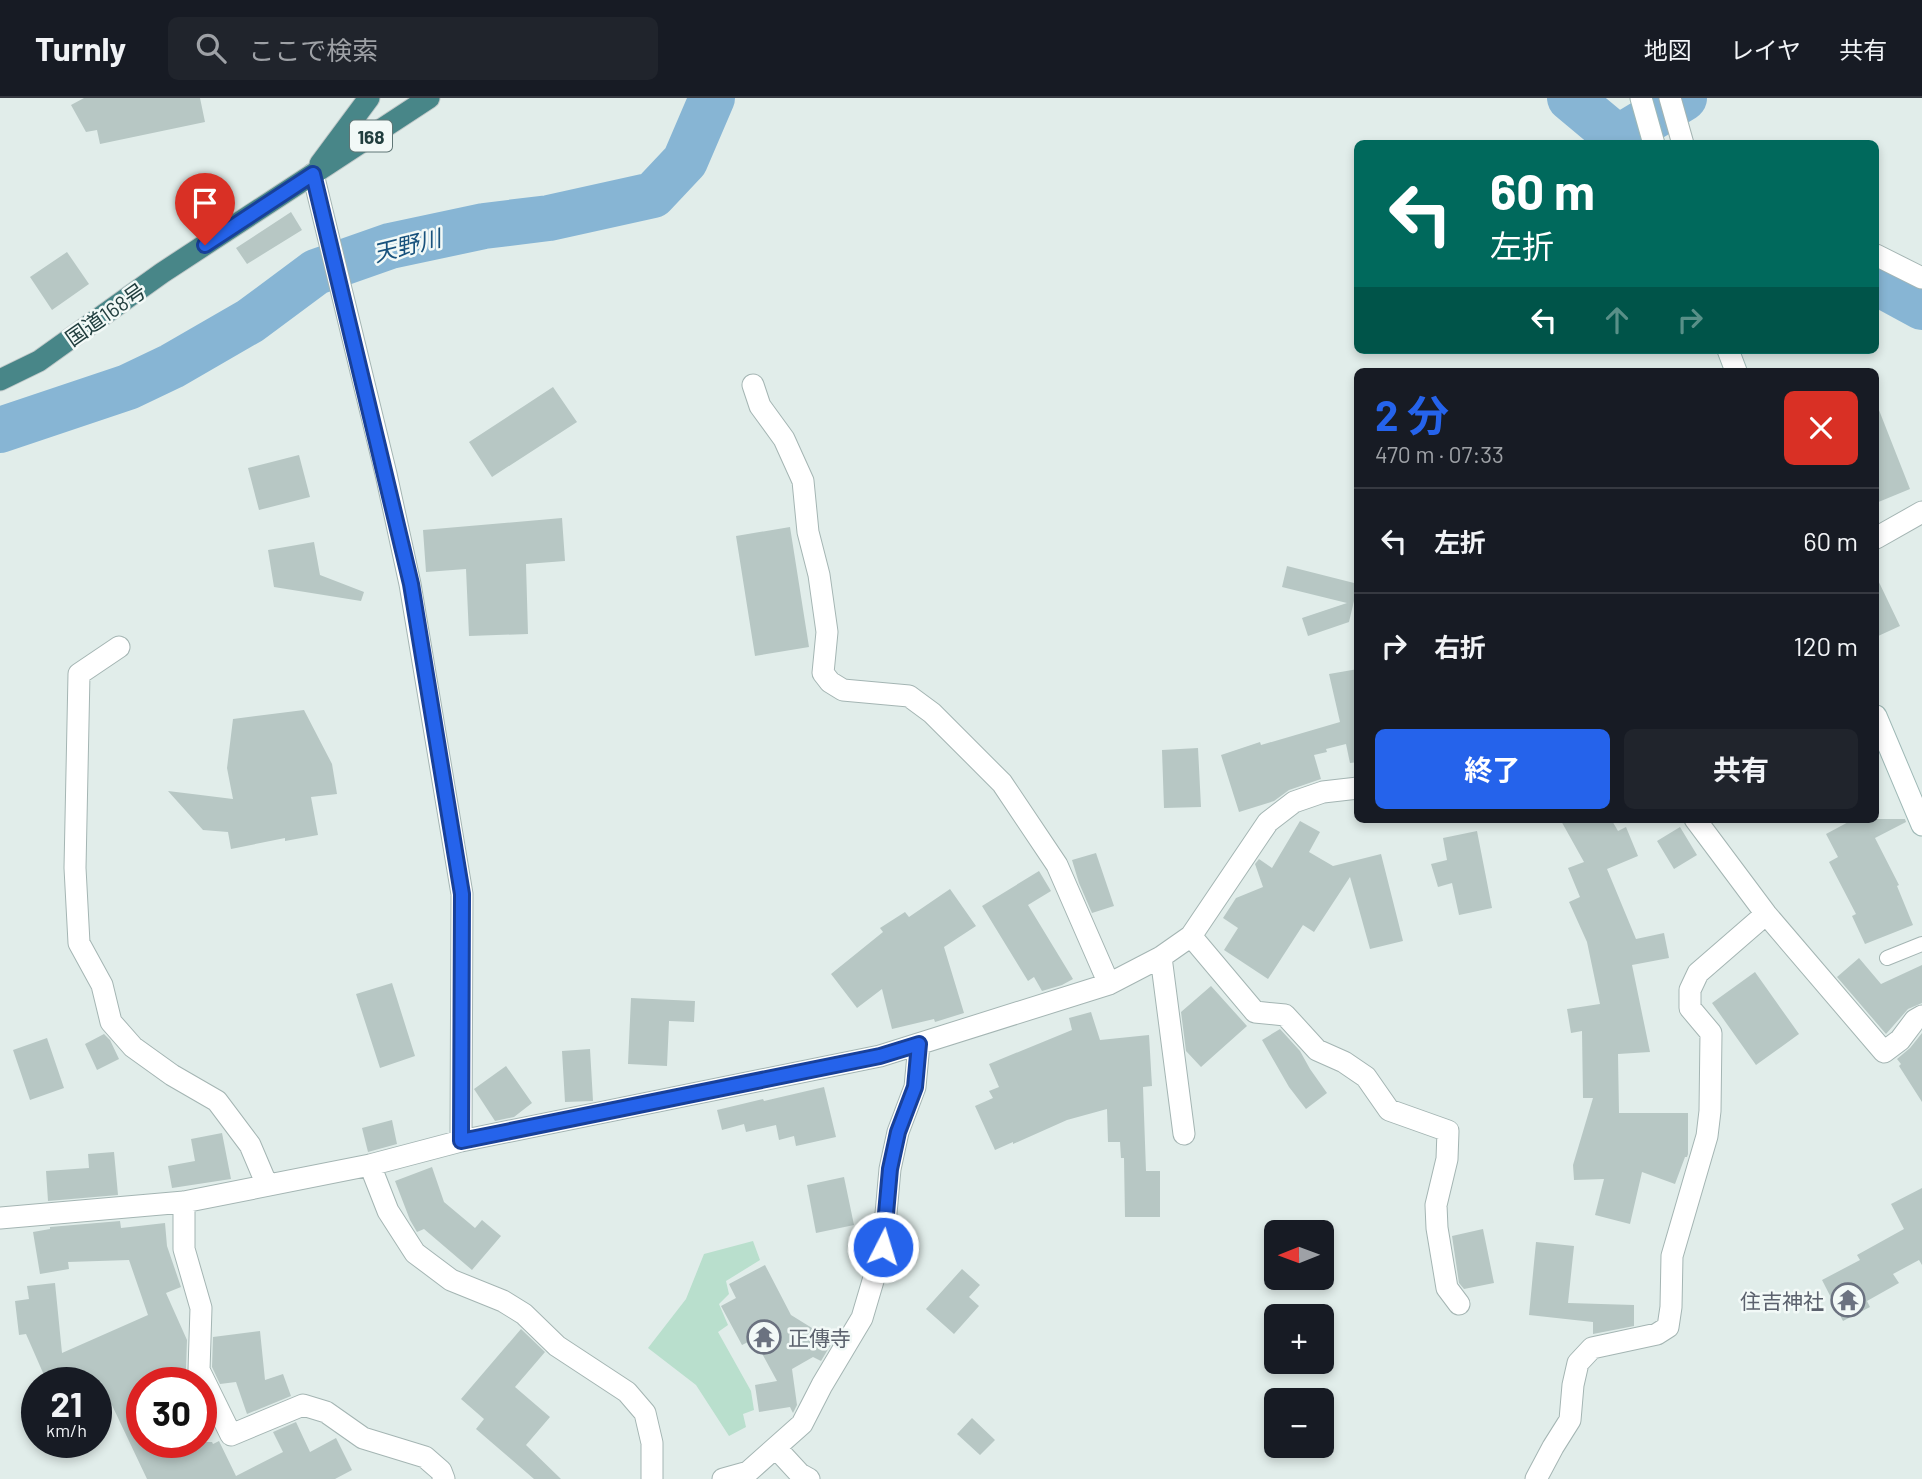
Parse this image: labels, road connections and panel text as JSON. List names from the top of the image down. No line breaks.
{"streets":{"highway":["168","国道168号"]},"water":["天野川"],"places":{"temple":["住吉神社","正傳寺"]},"north":"left","page":{"header":"Turnly","search":"ここで検索","nav":["地図","レイヤ","共有"],"turn":["60 m","左折"],"heading":["2 分","470 m · 07:33"],"list":[{"name":"左折","value":"60 m"},{"name":"右折","value":"120 m"}],"buttons":["終了","共有"],"map_buttons":["+","−"],"speed":"21 km/h","limit":"30"}}
